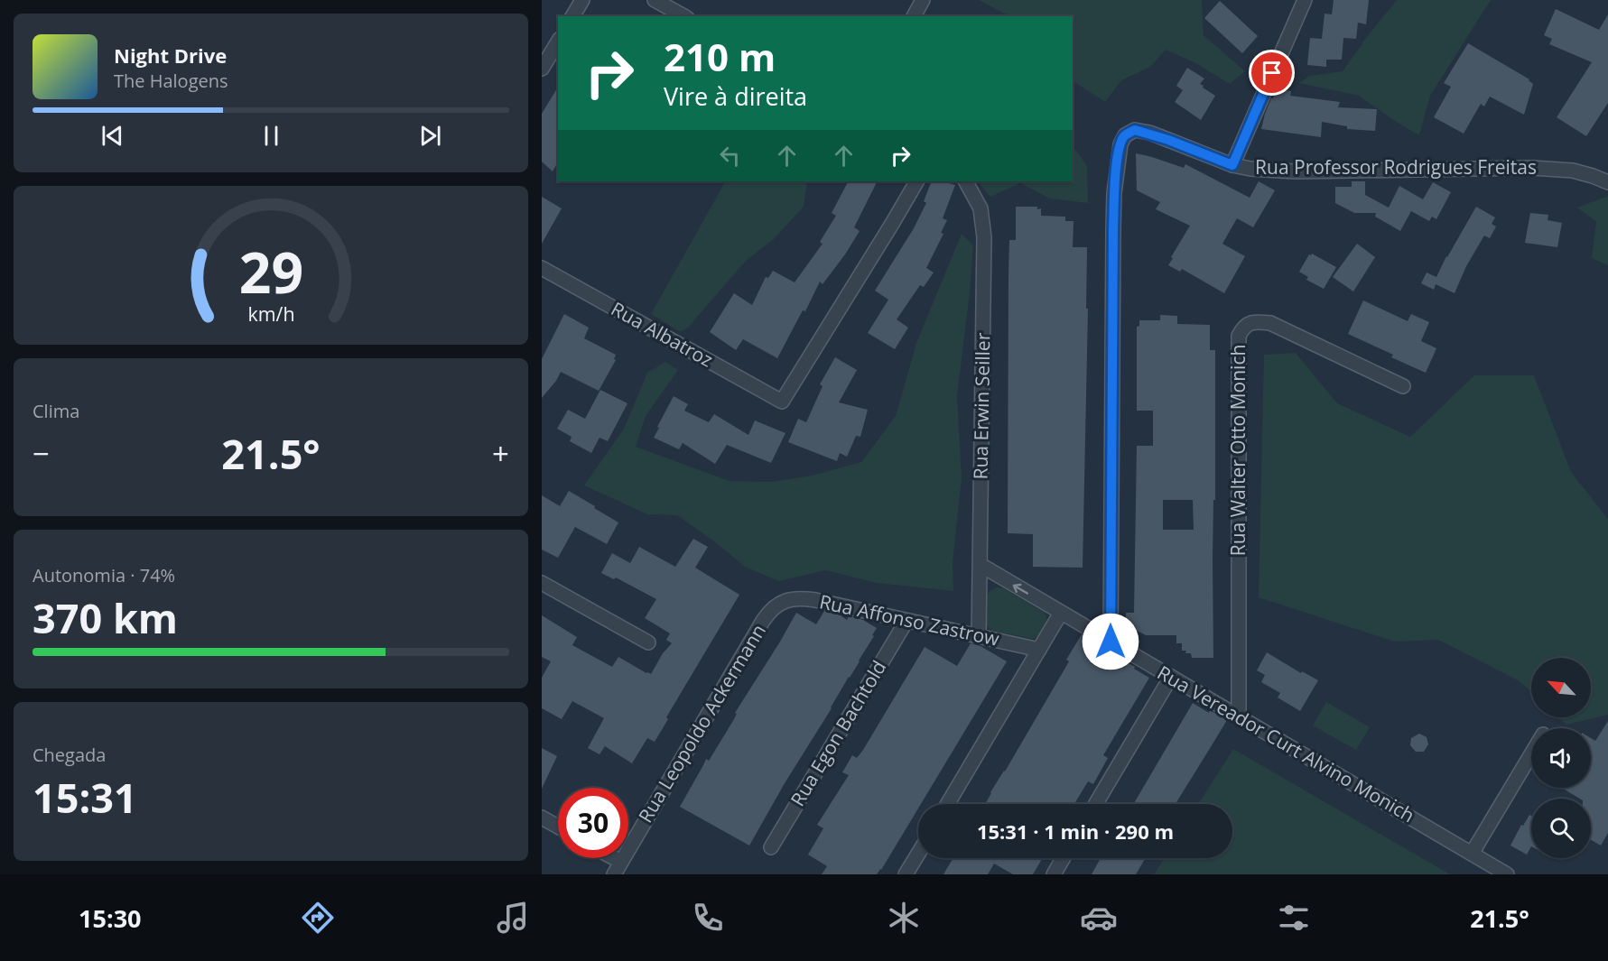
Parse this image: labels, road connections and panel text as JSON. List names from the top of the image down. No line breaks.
{"streets":{"street":["Rua Professor Rodrigues Freitas","Rua Albatroz","Rua Erwin Seiller","Rua Walter Otto Monich","Rua Affonso Zastrow","Rua Leopoldo Ackermann","Rua Egon Bachtold","Rua Vereador Curt Alvino Monich"]},"crossings":[["Rua Professor Rodrigues Freitas","Rua Vereador Curt Alvino Monich"],["Rua Erwin Seiller","Rua Affonso Zastrow"],["Rua Erwin Seiller","Rua Vereador Curt Alvino Monich"],["Rua Walter Otto Monich","Rua Vereador Curt Alvino Monich"],["Rua Affonso Zastrow","Rua Leopoldo Ackermann"],["Rua Affonso Zastrow","Rua Egon Bachtold"]],"north":"top left","page":{"turn":["210 m","Vire à direita"],"song":["Night Drive","The Halogens"],"tile":["Clima",["Autonomia · 74%","370 km"],["Chegada","15:31"]],"heat":["−","21.5°","+"],"limit":"30","trip":"15:31 · 1 min · 290 m","tabs":["15:30","21.5°"],"gauge":["29","km/h"]}}
